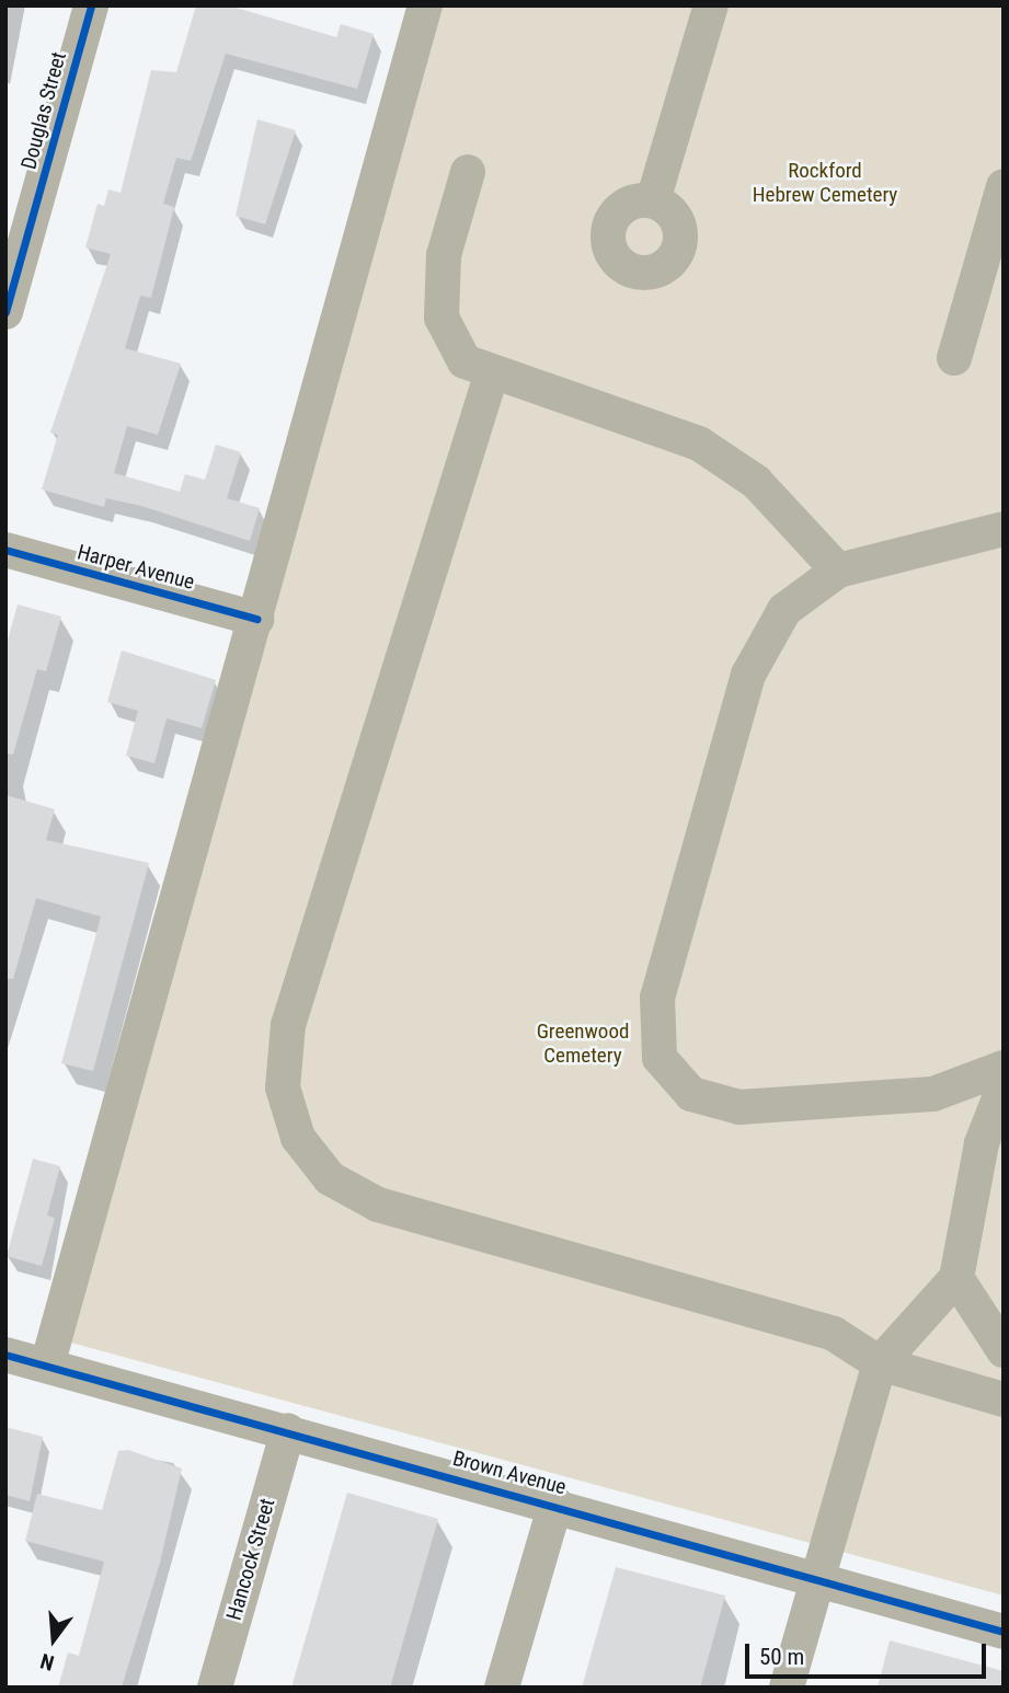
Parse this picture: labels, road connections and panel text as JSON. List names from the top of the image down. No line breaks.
{"streets":{"street":["Douglas Street","Harper Avenue","Brown Avenue","Hancock Street"]},"crossings":[["Brown Avenue","Hancock Street"]],"parks":["Rockford Hebrew Cemetery","Greenwood Cemetery"],"scale_bar":"50 m","north":"bottom"}
